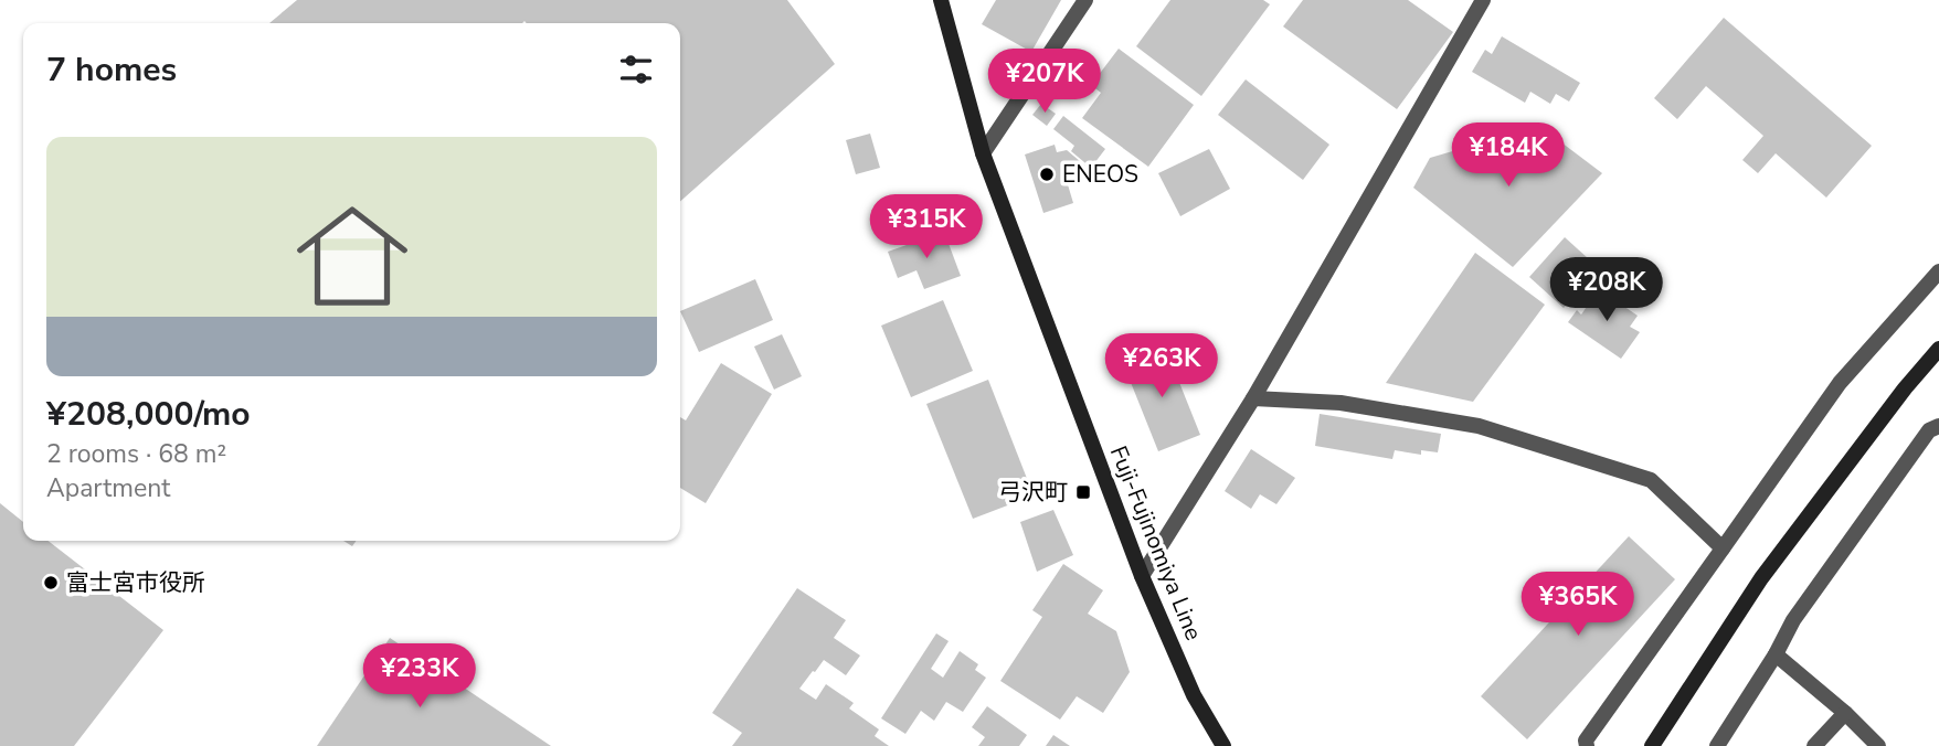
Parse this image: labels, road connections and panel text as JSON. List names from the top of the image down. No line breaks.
{"streets":{"main road":["Fuji-Fujinomiya Line"]},"places":{"other":["ENEOS","富士宮市役所"],"transit":["弓沢町"]},"page":{"heading":"7 homes","price":["¥207K","¥184K","¥315K","¥208K","¥263K","¥365K","¥233K"],"list":[{"name":"¥208,000/mo","note":"2 rooms · 68 m² · Apartment"}]}}
